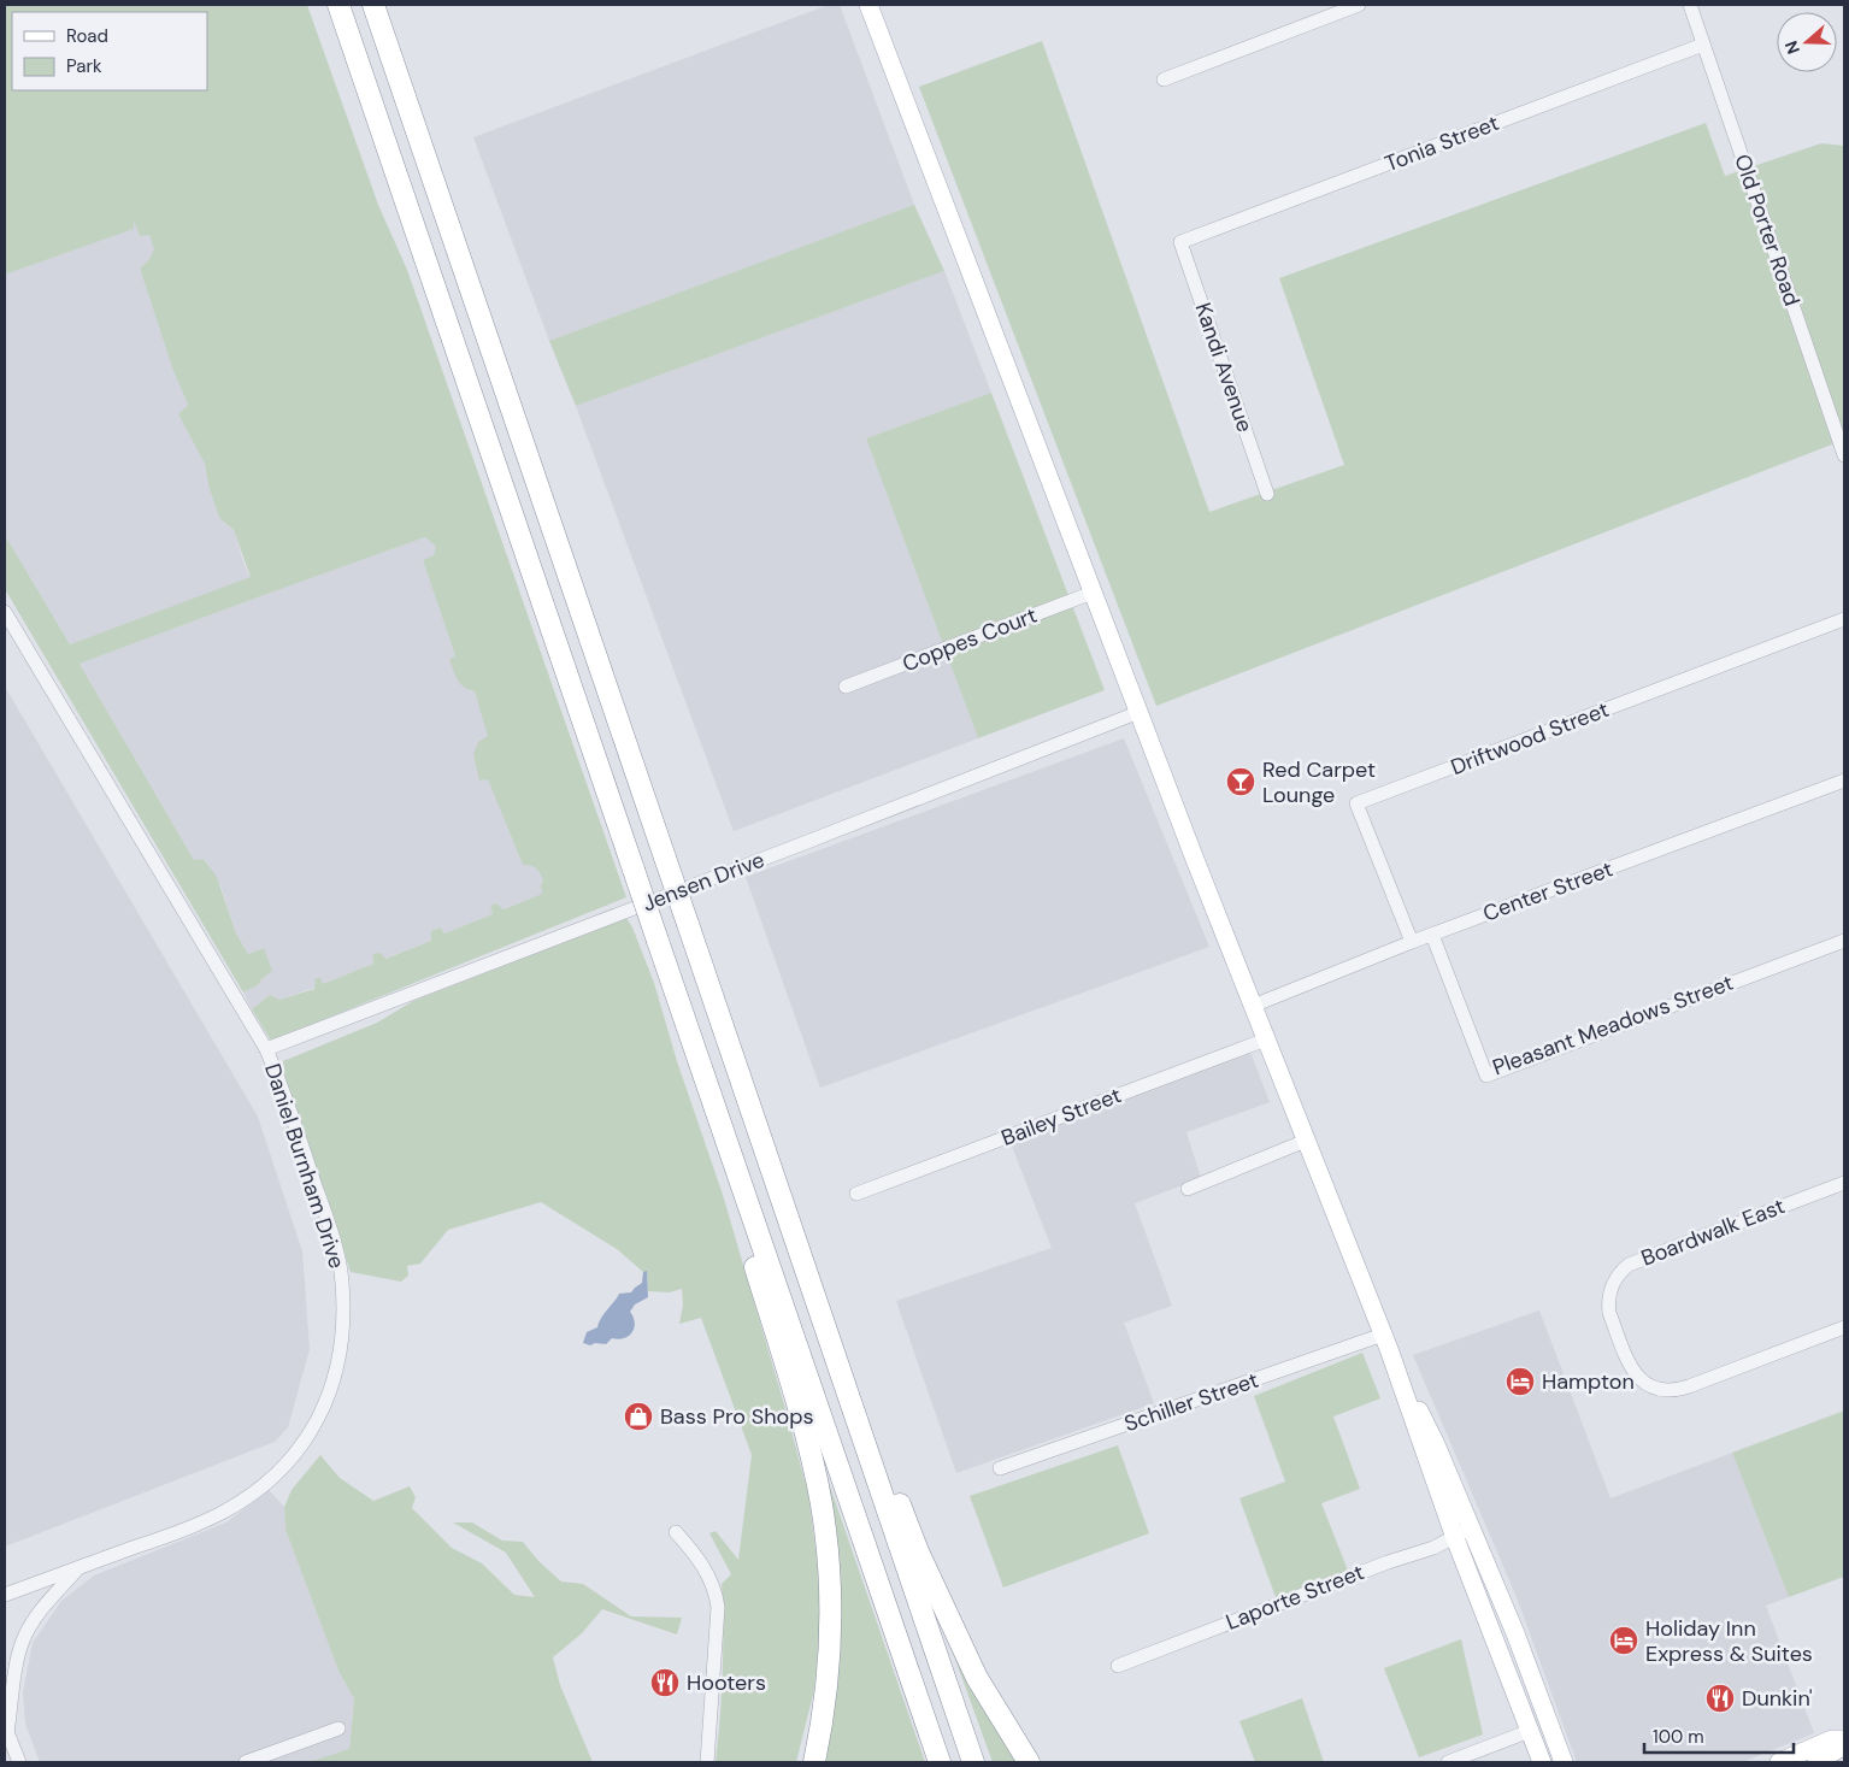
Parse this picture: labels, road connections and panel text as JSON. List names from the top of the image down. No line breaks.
{"streets":{"street":["Tonia Street","Old Porter Road","Kandi Avenue","Coppes Court","Driftwood Street","Jensen Drive","Center Street","Pleasant Meadows Street","Bailey Street","Daniel Burnham Drive","Boardwalk East","Schiller Street","Laporte Street"]},"crossings":[["Tonia Street","Old Porter Road"],["Tonia Street","Kandi Avenue"],["Driftwood Street","Center Street"],["Jensen Drive","Daniel Burnham Drive"],["Center Street","Pleasant Meadows Street"]],"places":{"bar":["Red Carpet Lounge"],"hotel":["Hampton","Holiday Inn Express & Suites"],"shop":["Bass Pro Shops"],"restaurant":["Hooters","Dunkin'"]},"legend":["Road","Park"],"scale_bar":"100 m","north":"left"}
